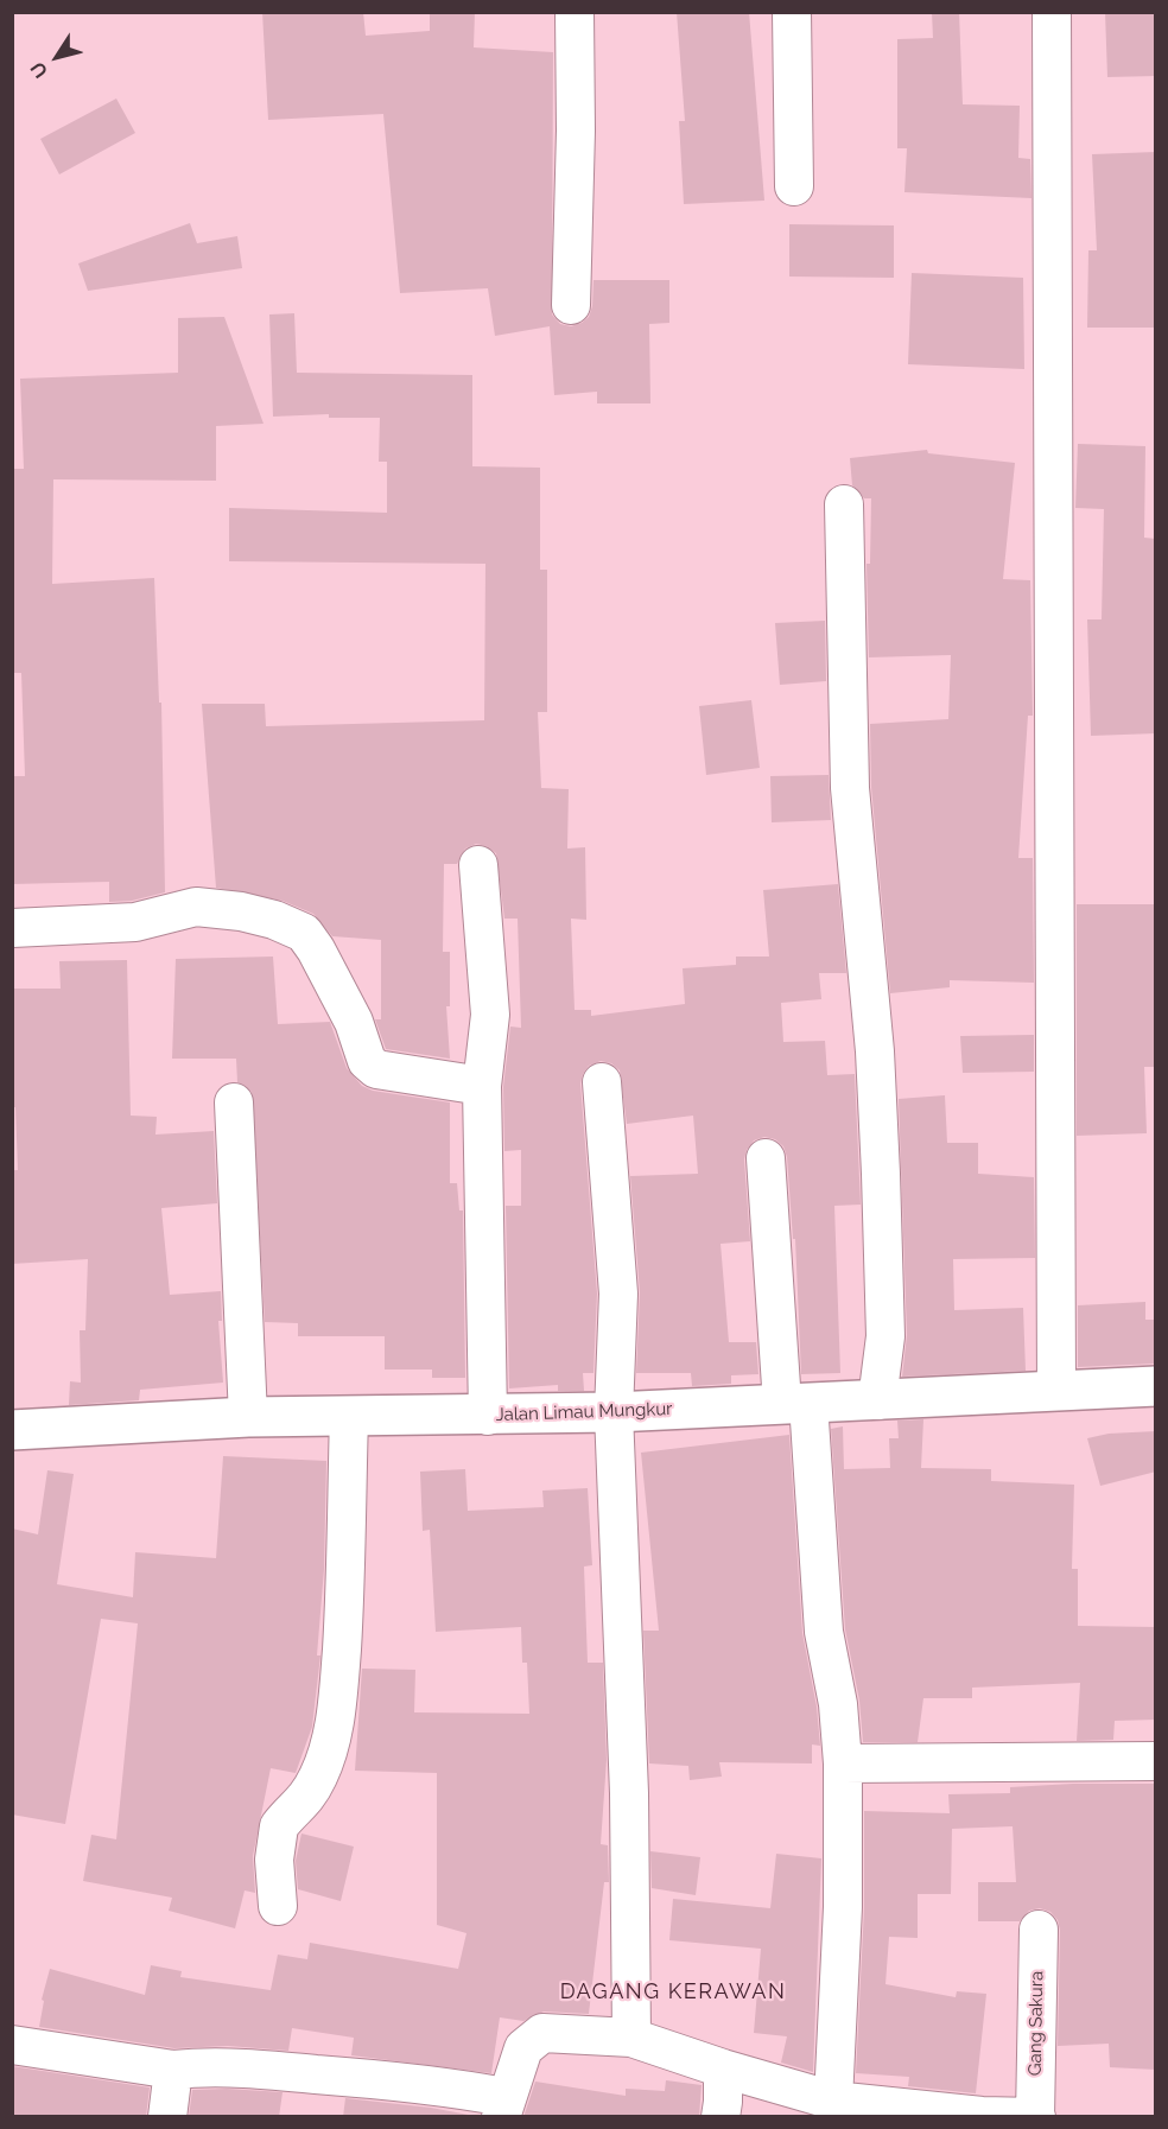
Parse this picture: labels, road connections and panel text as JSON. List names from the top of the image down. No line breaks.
{"streets":{"street":["Jalan Limau Mungkur","Gang Sakura"]},"districts":["DAGANG KERAWAN"],"north":"bottom left"}
